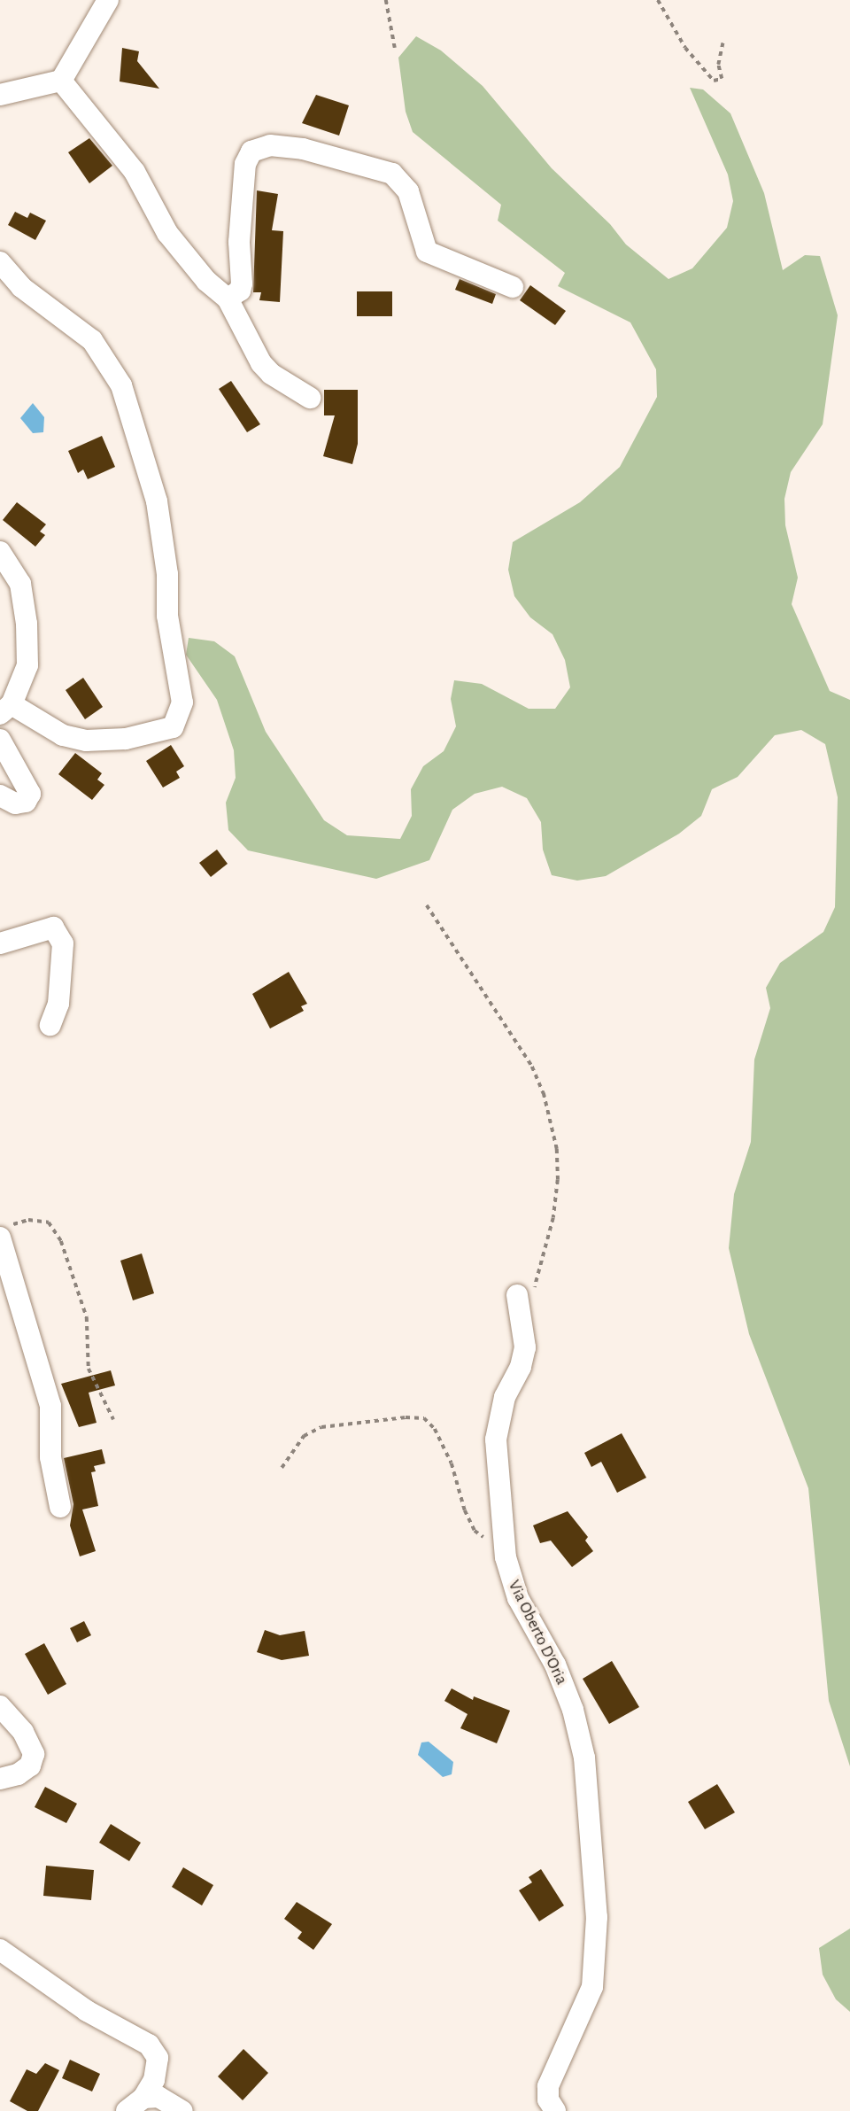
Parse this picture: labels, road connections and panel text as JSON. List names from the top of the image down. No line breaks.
{"streets":{"street":["Via Oberto D'Oria"]}}
